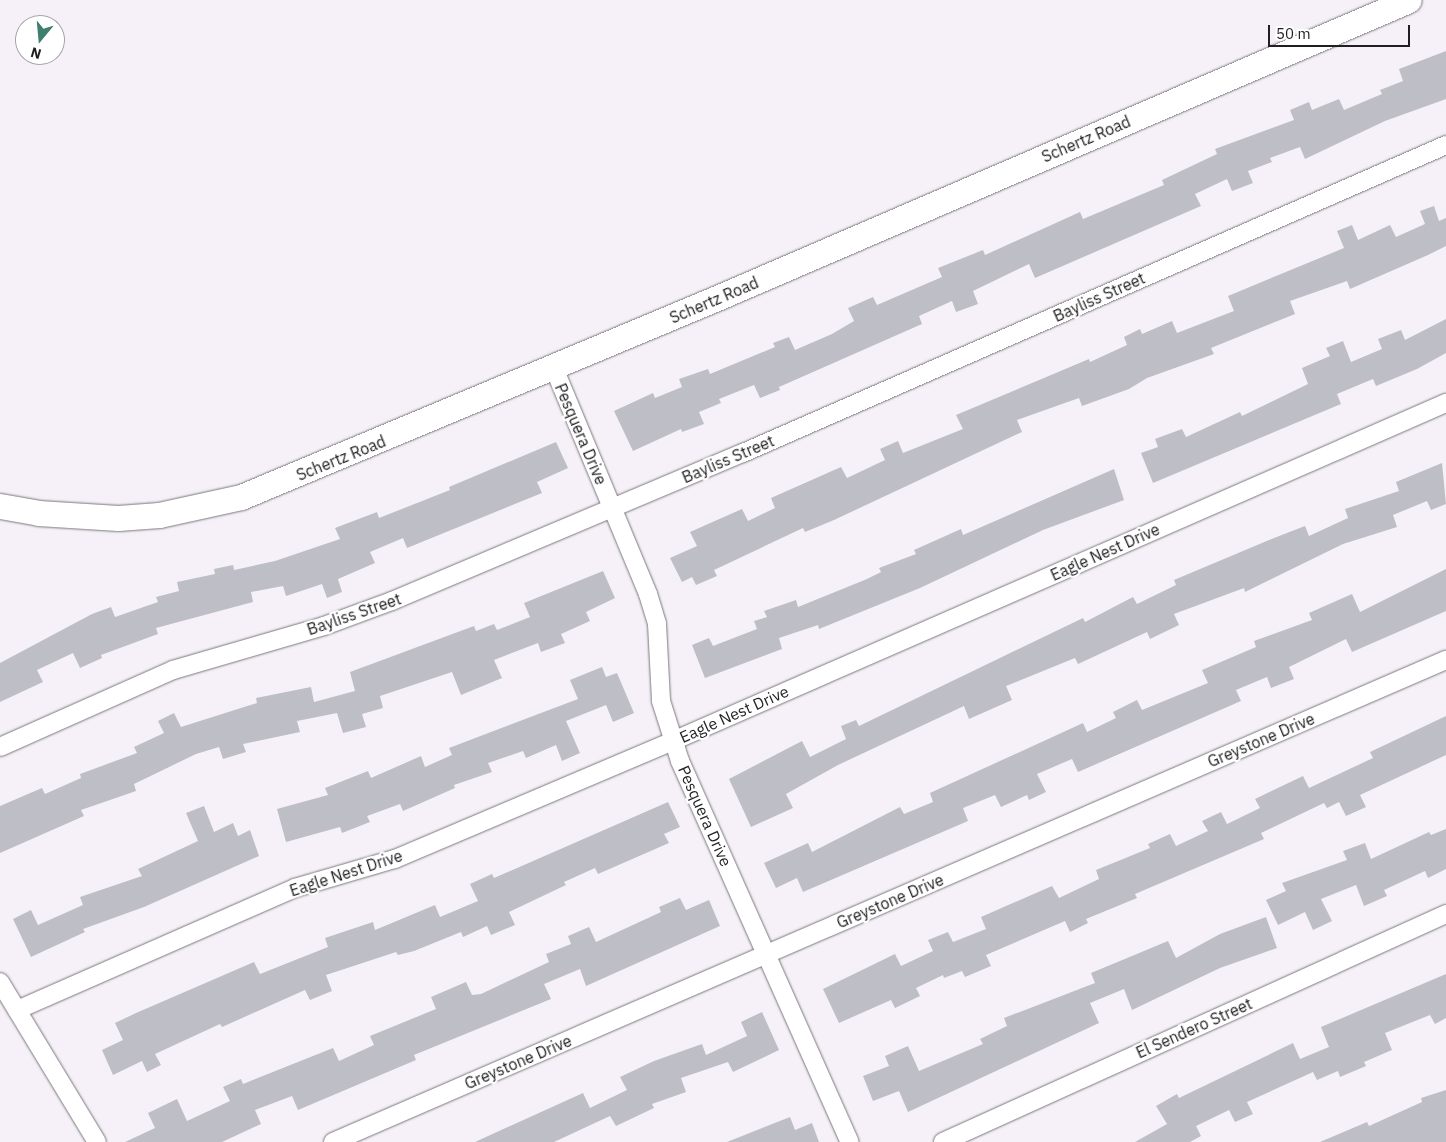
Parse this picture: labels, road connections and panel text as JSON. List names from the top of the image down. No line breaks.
{"streets":{"street":["Schertz Road","Bayliss Street","Pesquera Drive","Eagle Nest Drive","Greystone Drive","El Sendero Street"]},"crossings":[["Schertz Road","Pesquera Drive"],["Bayliss Street","Pesquera Drive"],["Pesquera Drive","Eagle Nest Drive"],["Pesquera Drive","Greystone Drive"]],"scale_bar":"50 m","north":"bottom"}
